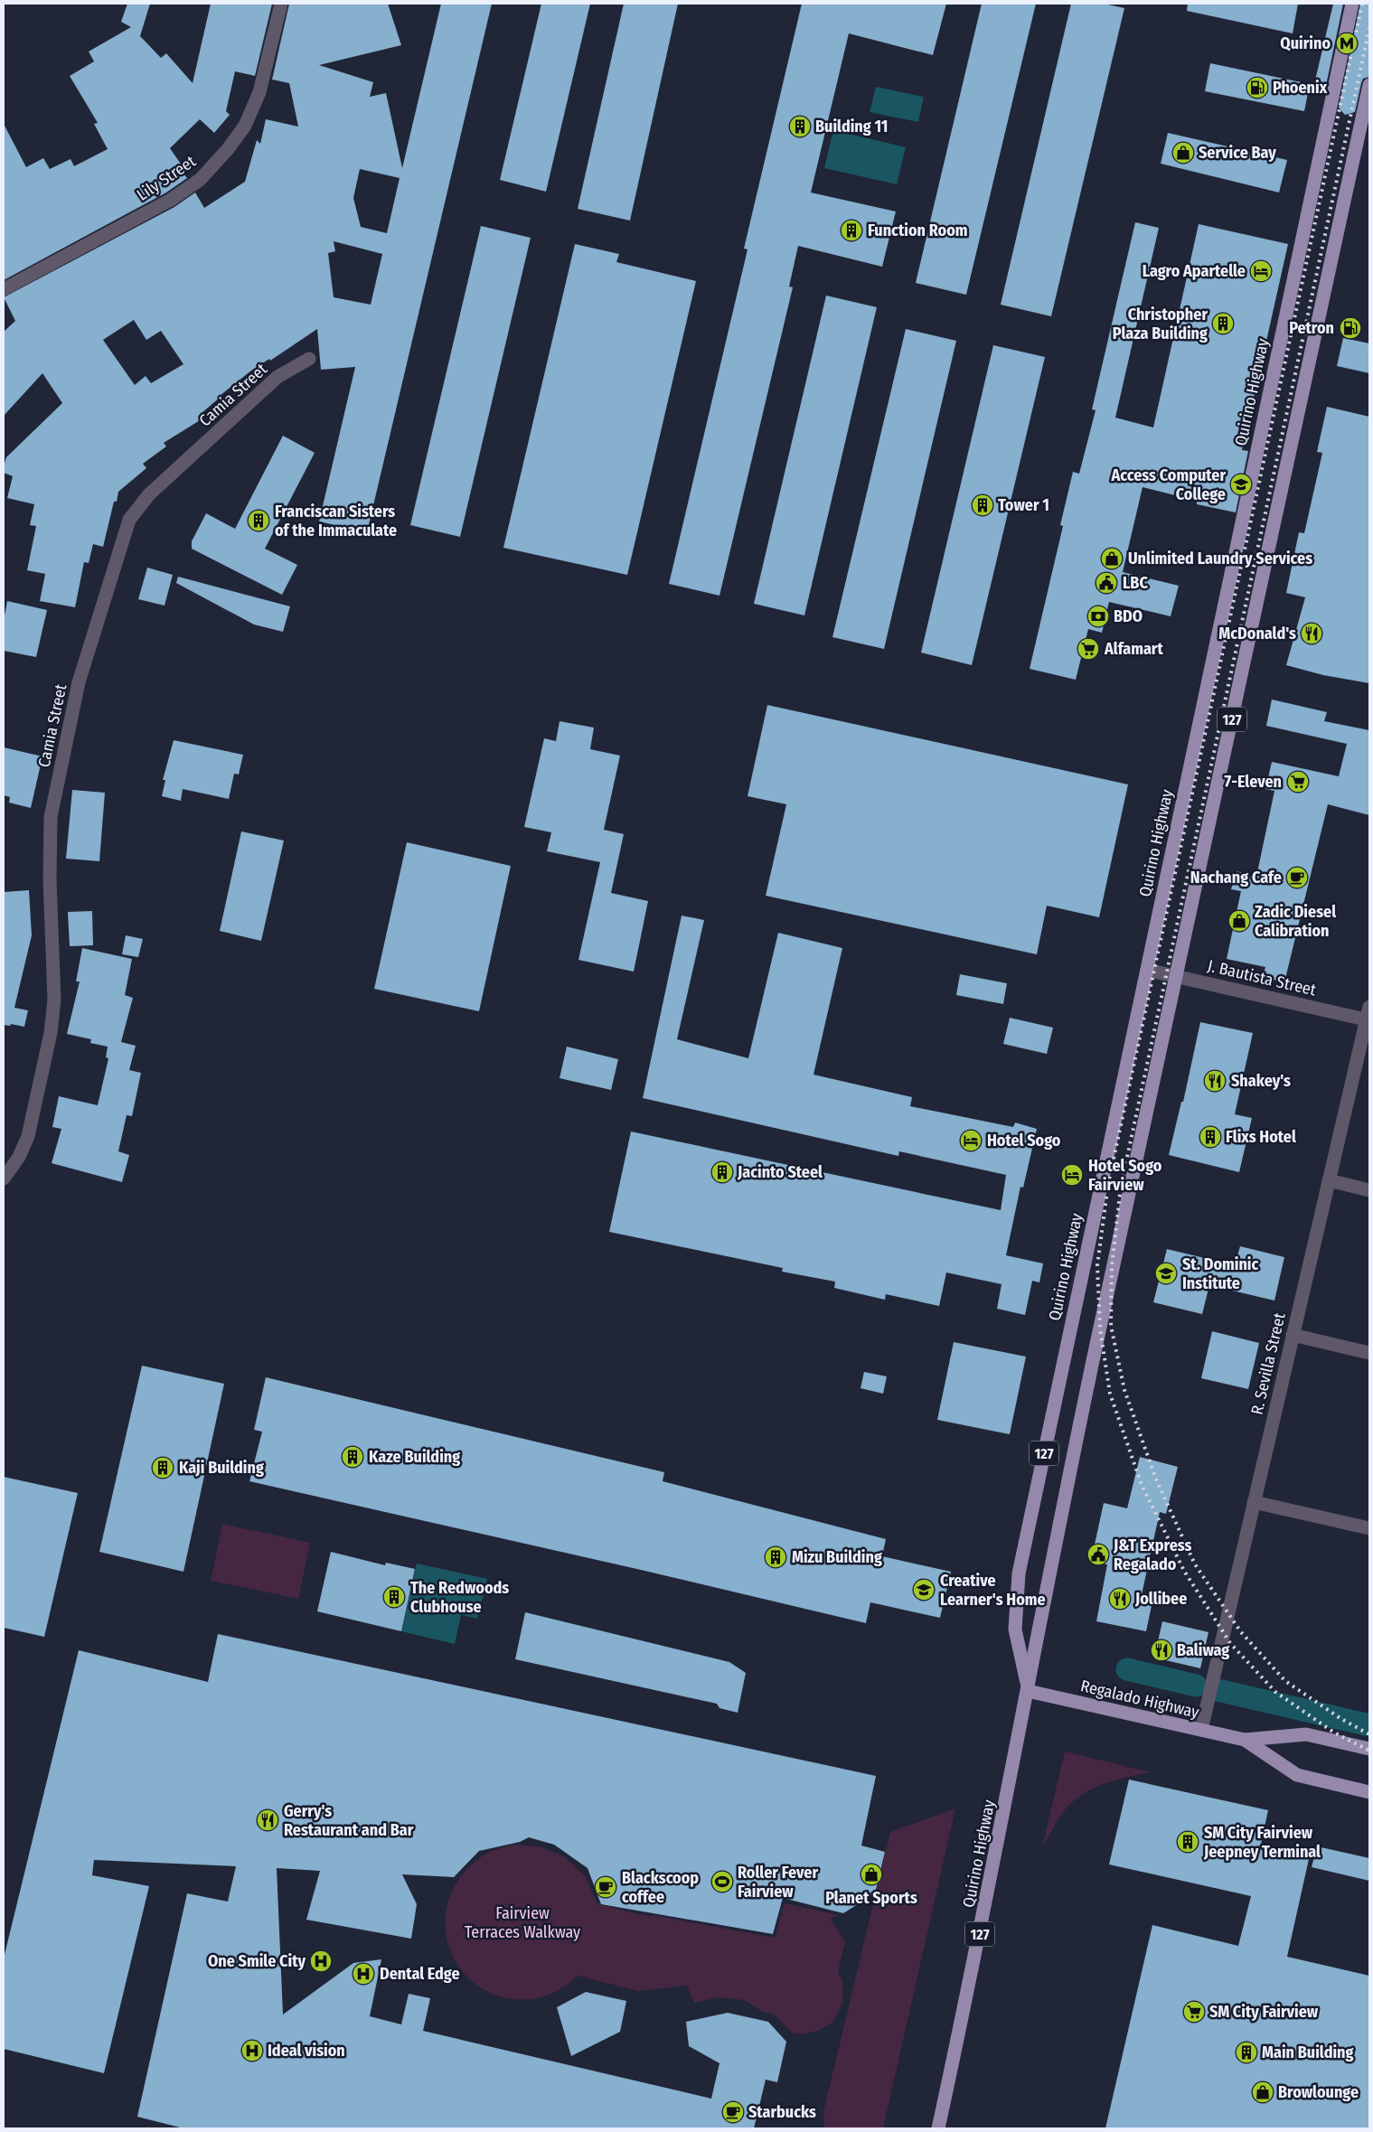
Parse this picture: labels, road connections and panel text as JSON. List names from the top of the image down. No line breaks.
{"streets":{"main road":["Quirino Highway","127","Regalado Highway"],"street":["Lily Street","Camia Street","J. Bautista Street","R. Sevilla Street"]},"crossings":[["Quirino Highway","J. Bautista Street"],["Quirino Highway","Regalado Highway"],["J. Bautista Street","R. Sevilla Street"],["R. Sevilla Street","Regalado Highway"]],"parks":["Fairview Terraces Walkway"],"places":{"metro station":["Quirino"],"fuel station":["Phoenix","Petron"],"building":["Building 11","Function Room","Christopher Plaza Building","Tower 1","Franciscan Sisters of the Immaculate","Flixs Hotel","Jacinto Steel","Kaze Building","Kaji Building","Mizu Building","The Redwoods Clubhouse","SM City Fairview Jeepney Terminal","Main Building"],"shop":["Service Bay","Unlimited Laundry Services","Zadic Diesel Calibration","Planet Sports","Browlounge"],"hotel":["Lagro Apartelle","Hotel Sogo","Hotel Sogo Fairview"],"school or university":["Access Computer College","St. Dominic Institute","Creative Learner's Home"],"public building":["LBC","J&T Express Regalado"],"bank":["BDO"],"restaurant":["McDonald's","Shakey's","Jollibee","Baliwag","Gerry's Restaurant and Bar"],"supermarket":["Alfamart","7-Eleven","SM City Fairview"],"cafe":["Nachang Cafe","Blackscoop coffee","Starbucks"],"sports":["Roller Fever Fairview"],"hospital":["One Smile City","Dental Edge","Ideal vision"]}}
